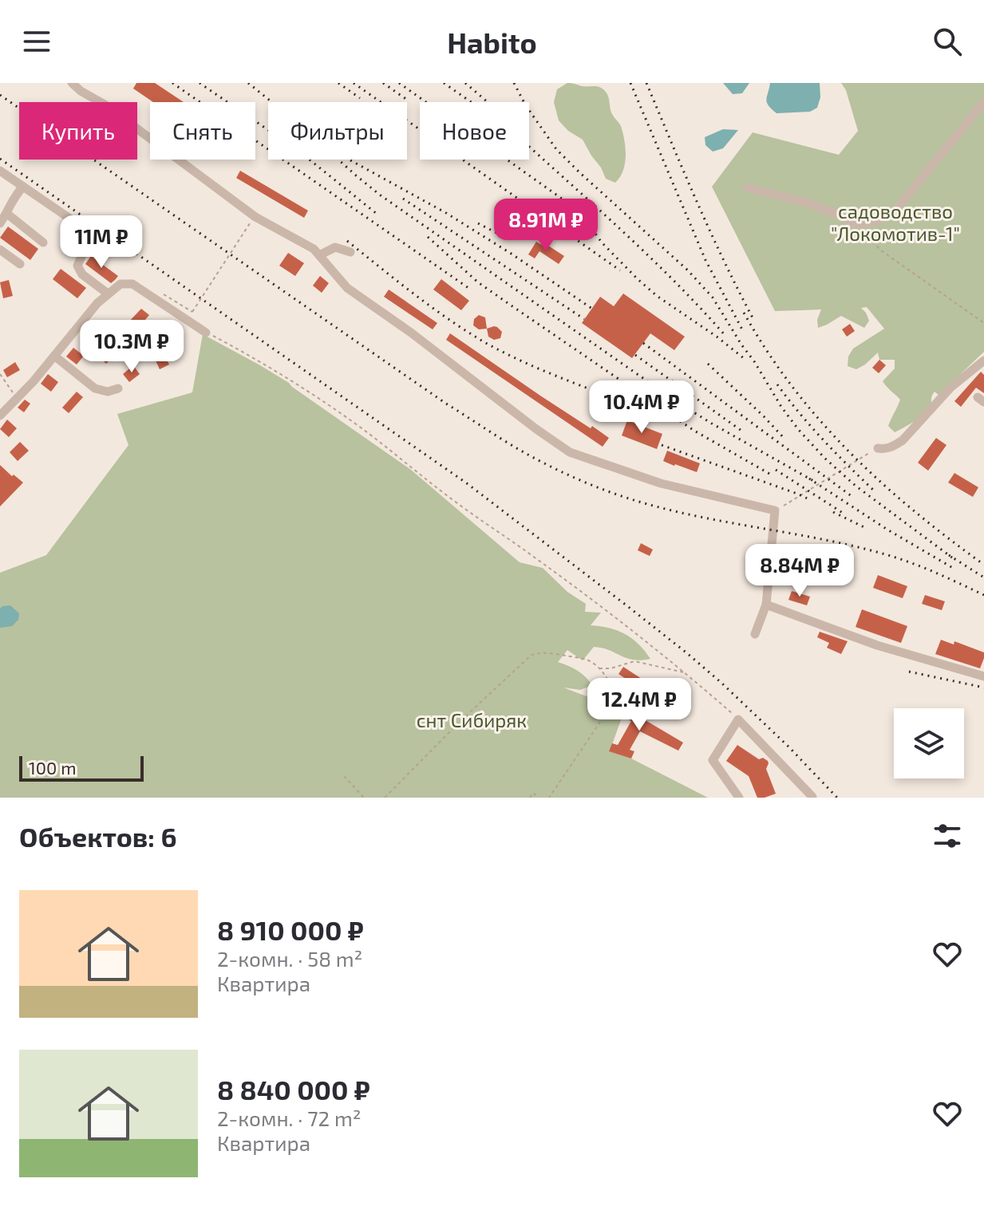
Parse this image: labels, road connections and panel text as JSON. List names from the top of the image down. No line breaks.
{"parks":["садоводство \"Локомотив-1\"","снт Сибиряк"],"scale_bar":"100 m","page":{"header":"Habito","chip":["Купить","Снять","Фильтры","Новое"],"price":["8.91M ₽","11M ₽","10.3M ₽","10.4M ₽","8.84M ₽","12.4M ₽"],"scale":"100 m","heading":"Объектов: 6","list":[{"name":"8 910 000 ₽","note":"2-комн. · 58 m² · Квартира"},{"name":"8 840 000 ₽","note":"2-комн. · 72 m² · Квартира"}]}}
